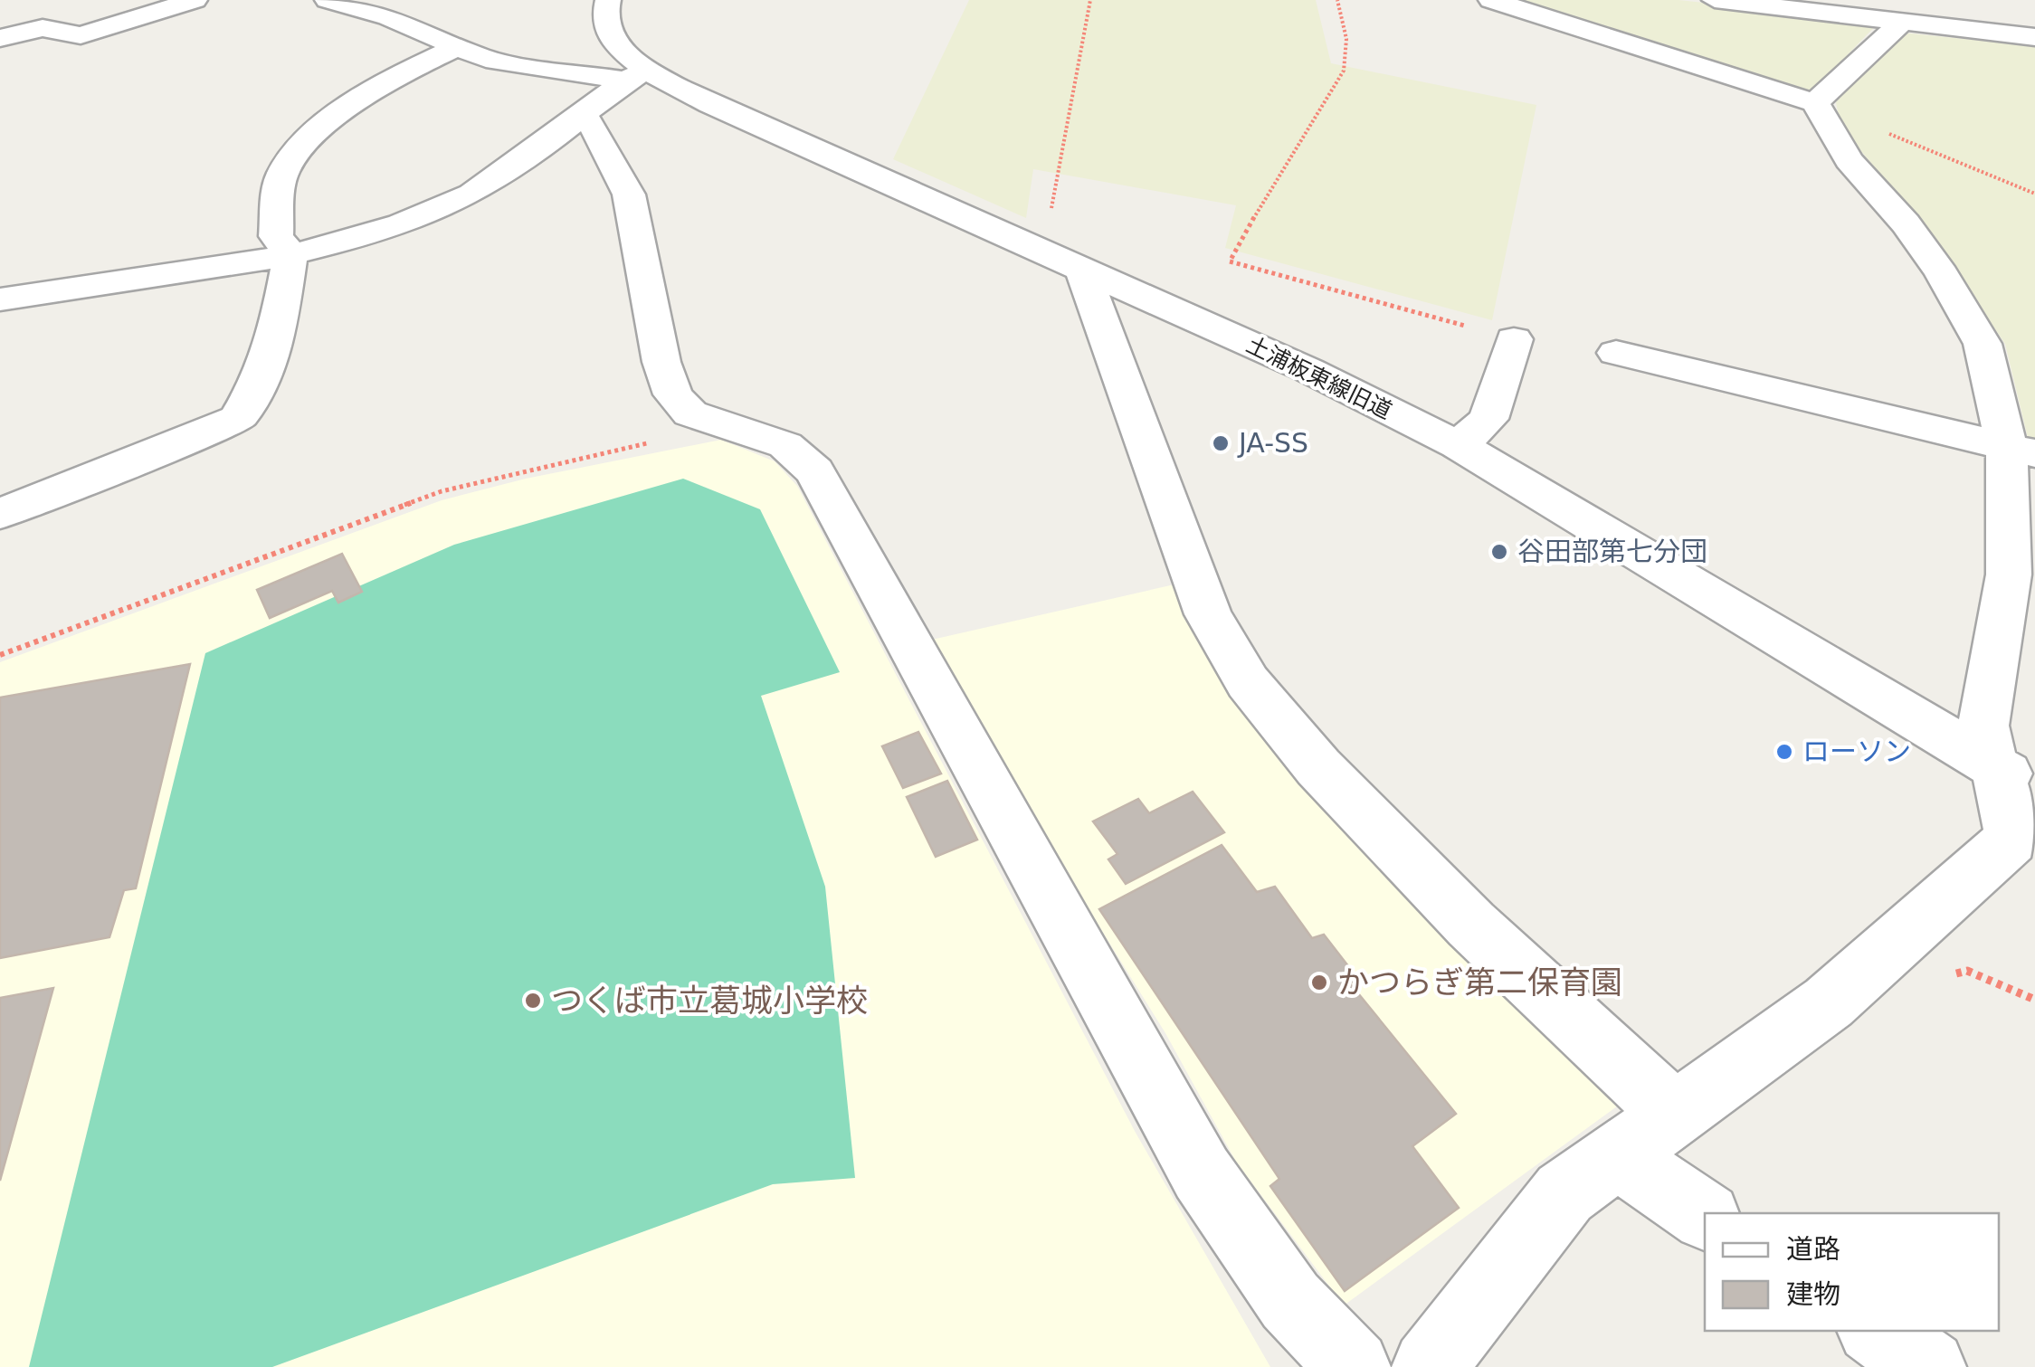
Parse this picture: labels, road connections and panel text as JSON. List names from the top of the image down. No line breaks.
{"streets":{"street":["土浦板東線旧道"]},"places":["JA-SS","谷田部第七分団","ローソン","かつらぎ第二保育園","つくば市立葛城小学校"],"legend":["道路","建物"]}
